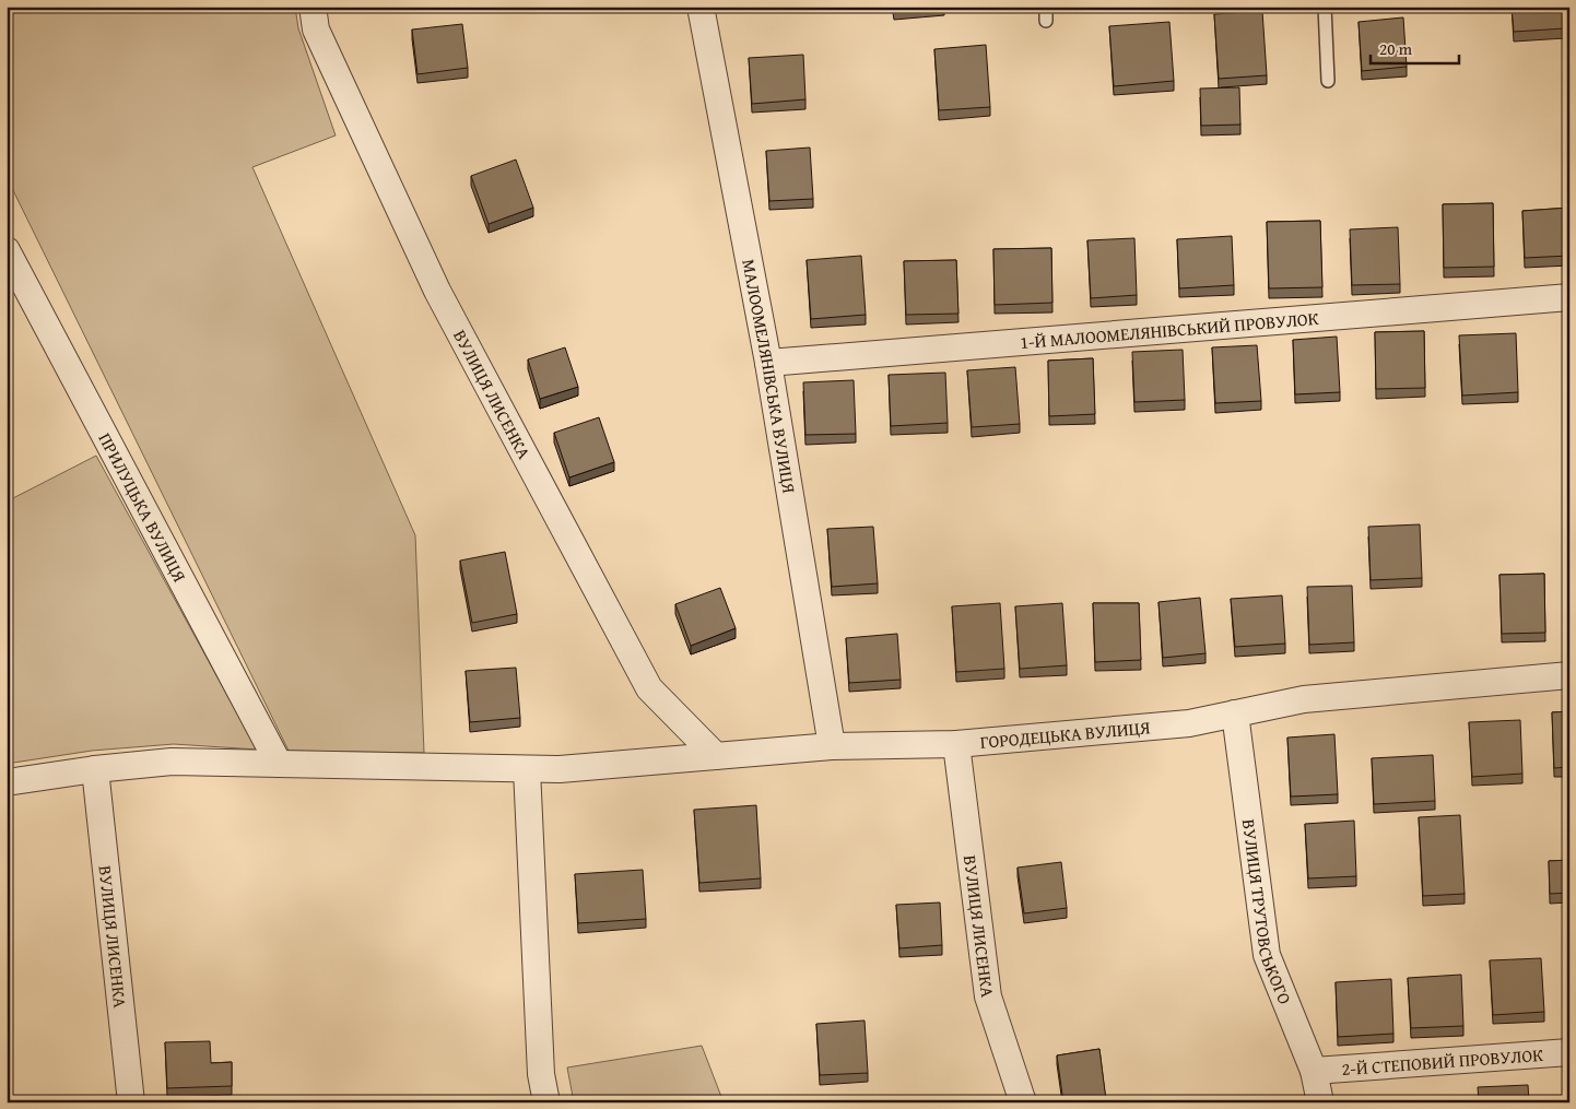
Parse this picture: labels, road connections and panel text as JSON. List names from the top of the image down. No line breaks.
{"streets":{"street":["1-Й МАЛООМЕЛЯНІВСЬКИЙ ПРОВУЛОК","МАЛООМЕЛЯНІВСЬКА ВУЛИЦЯ","ВУЛИЦЯ ЛИСЕНКА","ПРИЛУЦЬКА ВУЛИЦЯ","ГОРОДЕЦЬКА ВУЛИЦЯ","ВУЛИЦЯ ТРУТОВСЬКОГО","2-Й СТЕПОВИЙ ПРОВУЛОК"]},"crossings":[["1-Й МАЛООМЕЛЯНІВСЬКИЙ ПРОВУЛОК","МАЛООМЕЛЯНІВСЬКА ВУЛИЦЯ"],["МАЛООМЕЛЯНІВСЬКА ВУЛИЦЯ","ГОРОДЕЦЬКА ВУЛИЦЯ"],["ВУЛИЦЯ ЛИСЕНКА","ГОРОДЕЦЬКА ВУЛИЦЯ"],["ПРИЛУЦЬКА ВУЛИЦЯ","ГОРОДЕЦЬКА ВУЛИЦЯ"],["ГОРОДЕЦЬКА ВУЛИЦЯ","ВУЛИЦЯ ТРУТОВСЬКОГО"],["ВУЛИЦЯ ТРУТОВСЬКОГО","2-Й СТЕПОВИЙ ПРОВУЛОК"]],"scale_bar":"20 m"}
